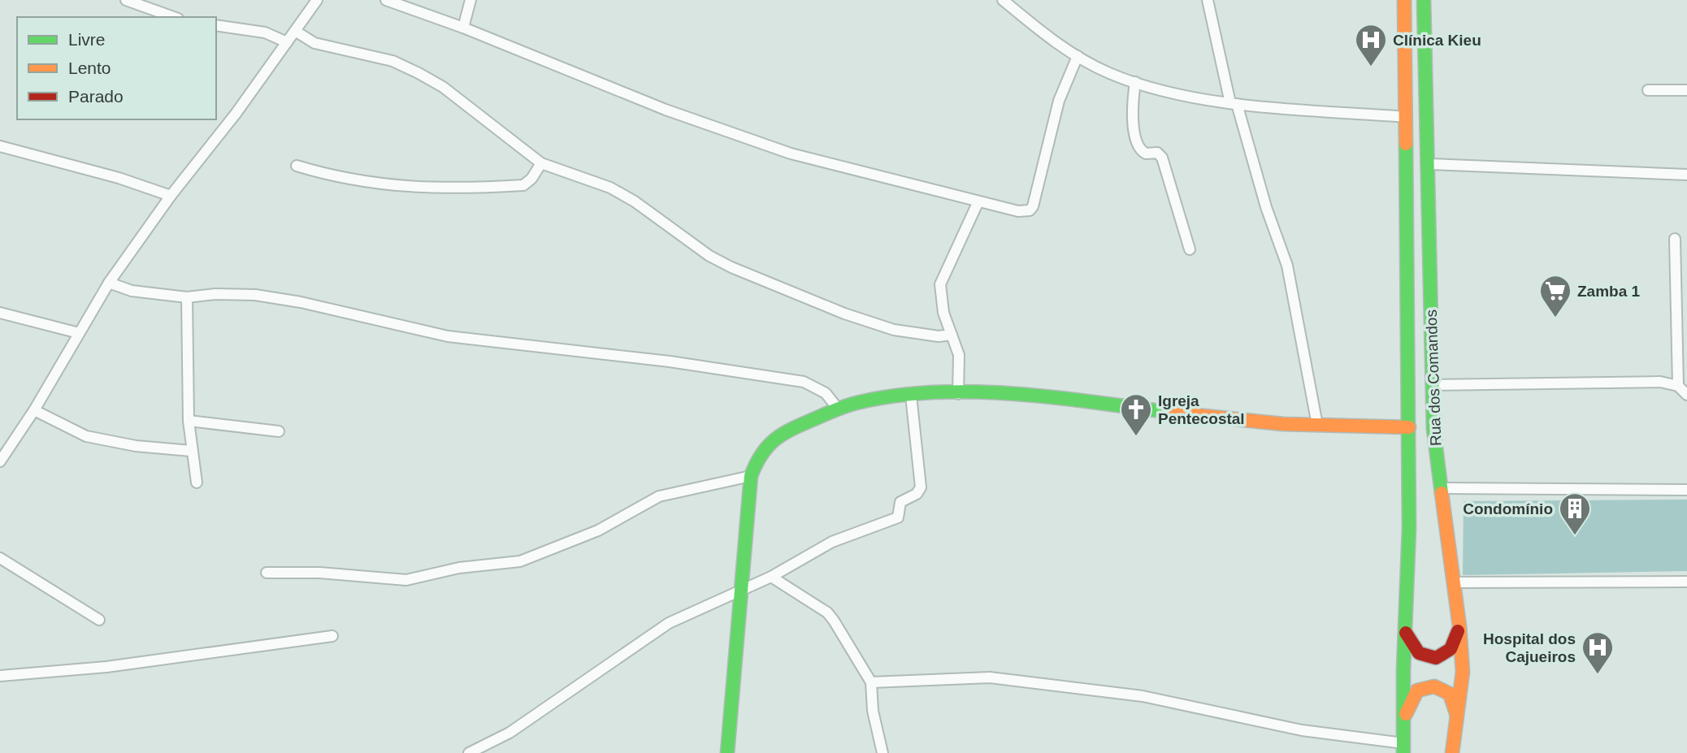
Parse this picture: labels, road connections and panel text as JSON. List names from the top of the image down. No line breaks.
{"streets":{"main road":["Rua dos Comandos"]},"places":{"hospital":["Clínica Kieu","Hospital dos Cajueiros"],"supermarket":["Zamba 1"],"church":["Igreja Pentecostal"],"building":["Condomínio"]},"legend":["Livre","Lento","Parado"]}
